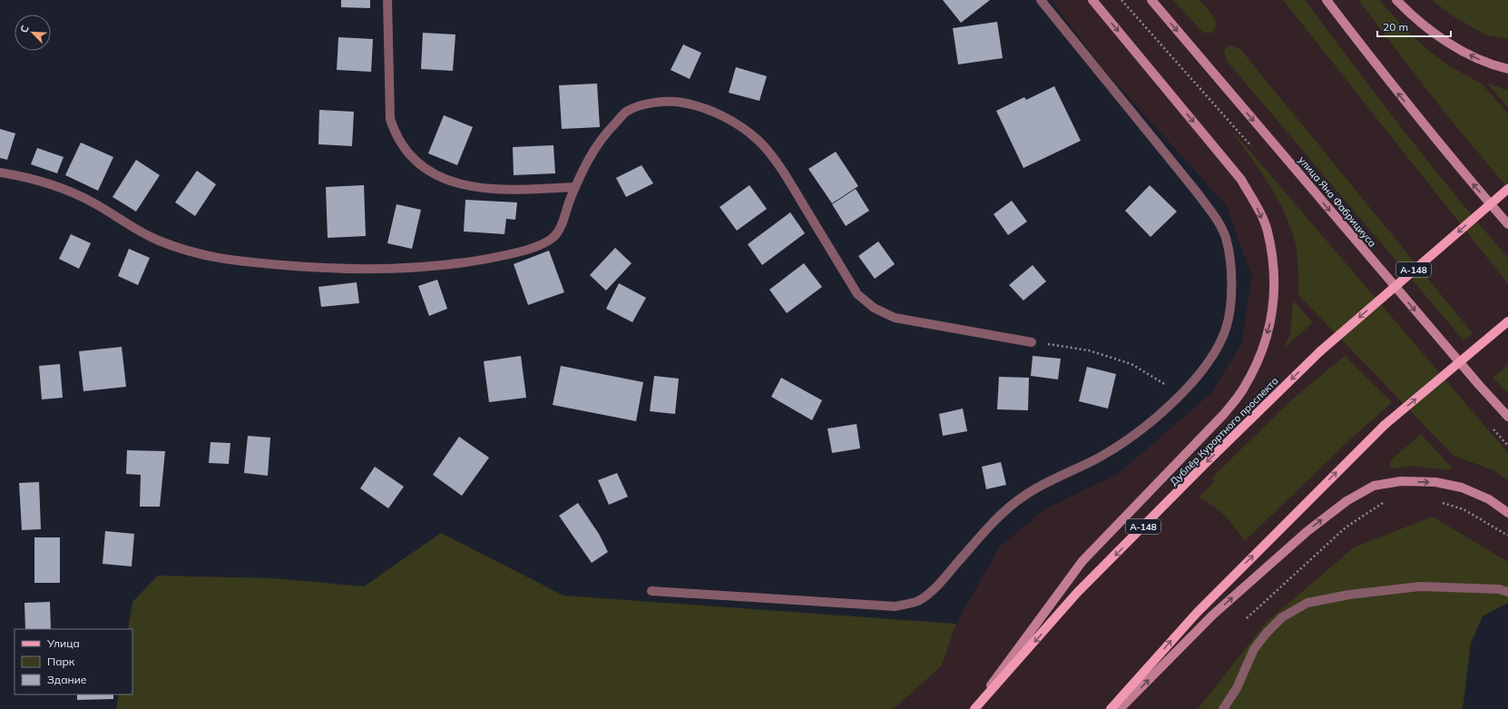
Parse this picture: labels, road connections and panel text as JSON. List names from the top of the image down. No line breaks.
{"streets":{"main road":["улица Яна Фабрициуса","А-148","Дублёр Курортного проспекта"]},"crossings":[["А-148","Дублёр Курортного проспекта"]],"one_way":["улица Яна Фабрициуса","Дублёр Курортного проспекта"],"legend":["Улица","Парк","Здание"],"scale_bar":"20 m","north":"top left"}
